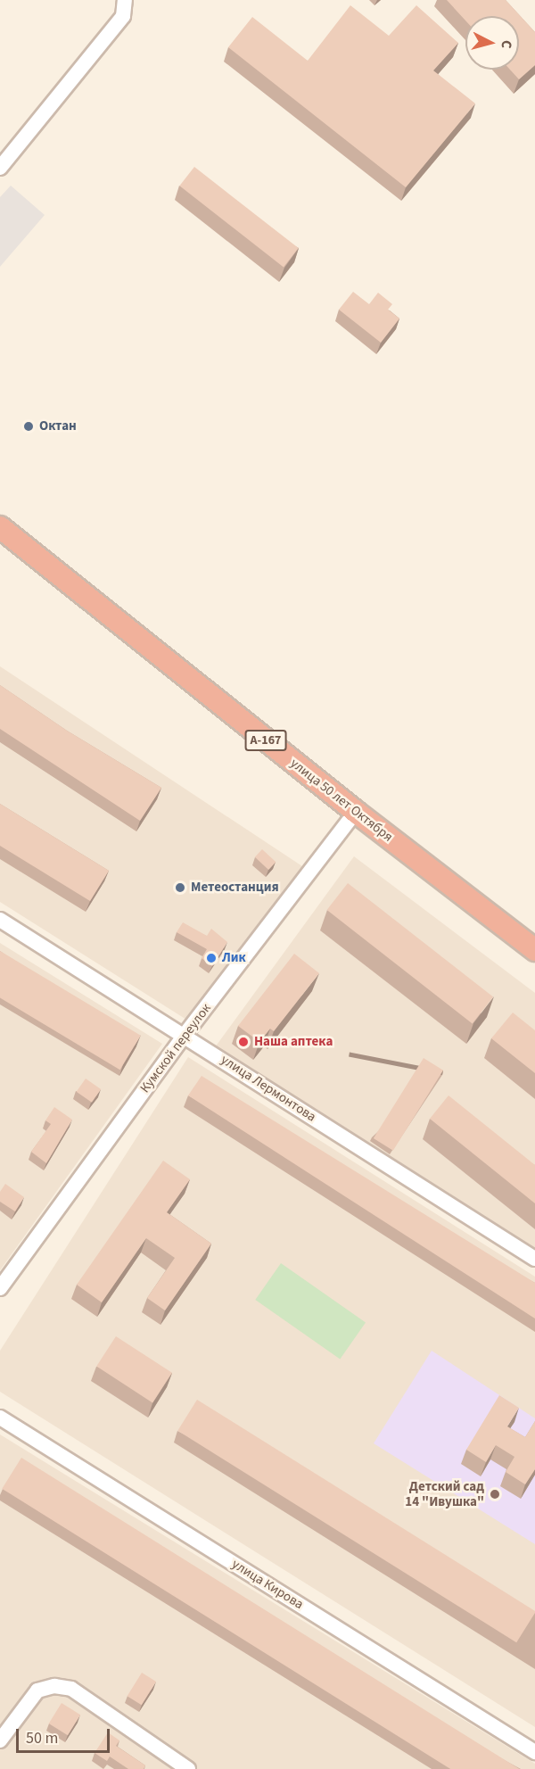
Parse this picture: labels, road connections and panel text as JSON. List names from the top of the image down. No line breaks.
{"streets":{"highway":["А-167","улица 50 лет Октября"],"street":["Кумской переулок","улица Лермонтова","улица Кирова"]},"crossings":[["улица 50 лет Октября","Кумской переулок"],["Кумской переулок","улица Лермонтова"]],"places":["Октан","Метеостанция","Лик","Наша аптека","Детский сад 14 \"Ивушка\""],"scale_bar":"50 m","north":"right"}
